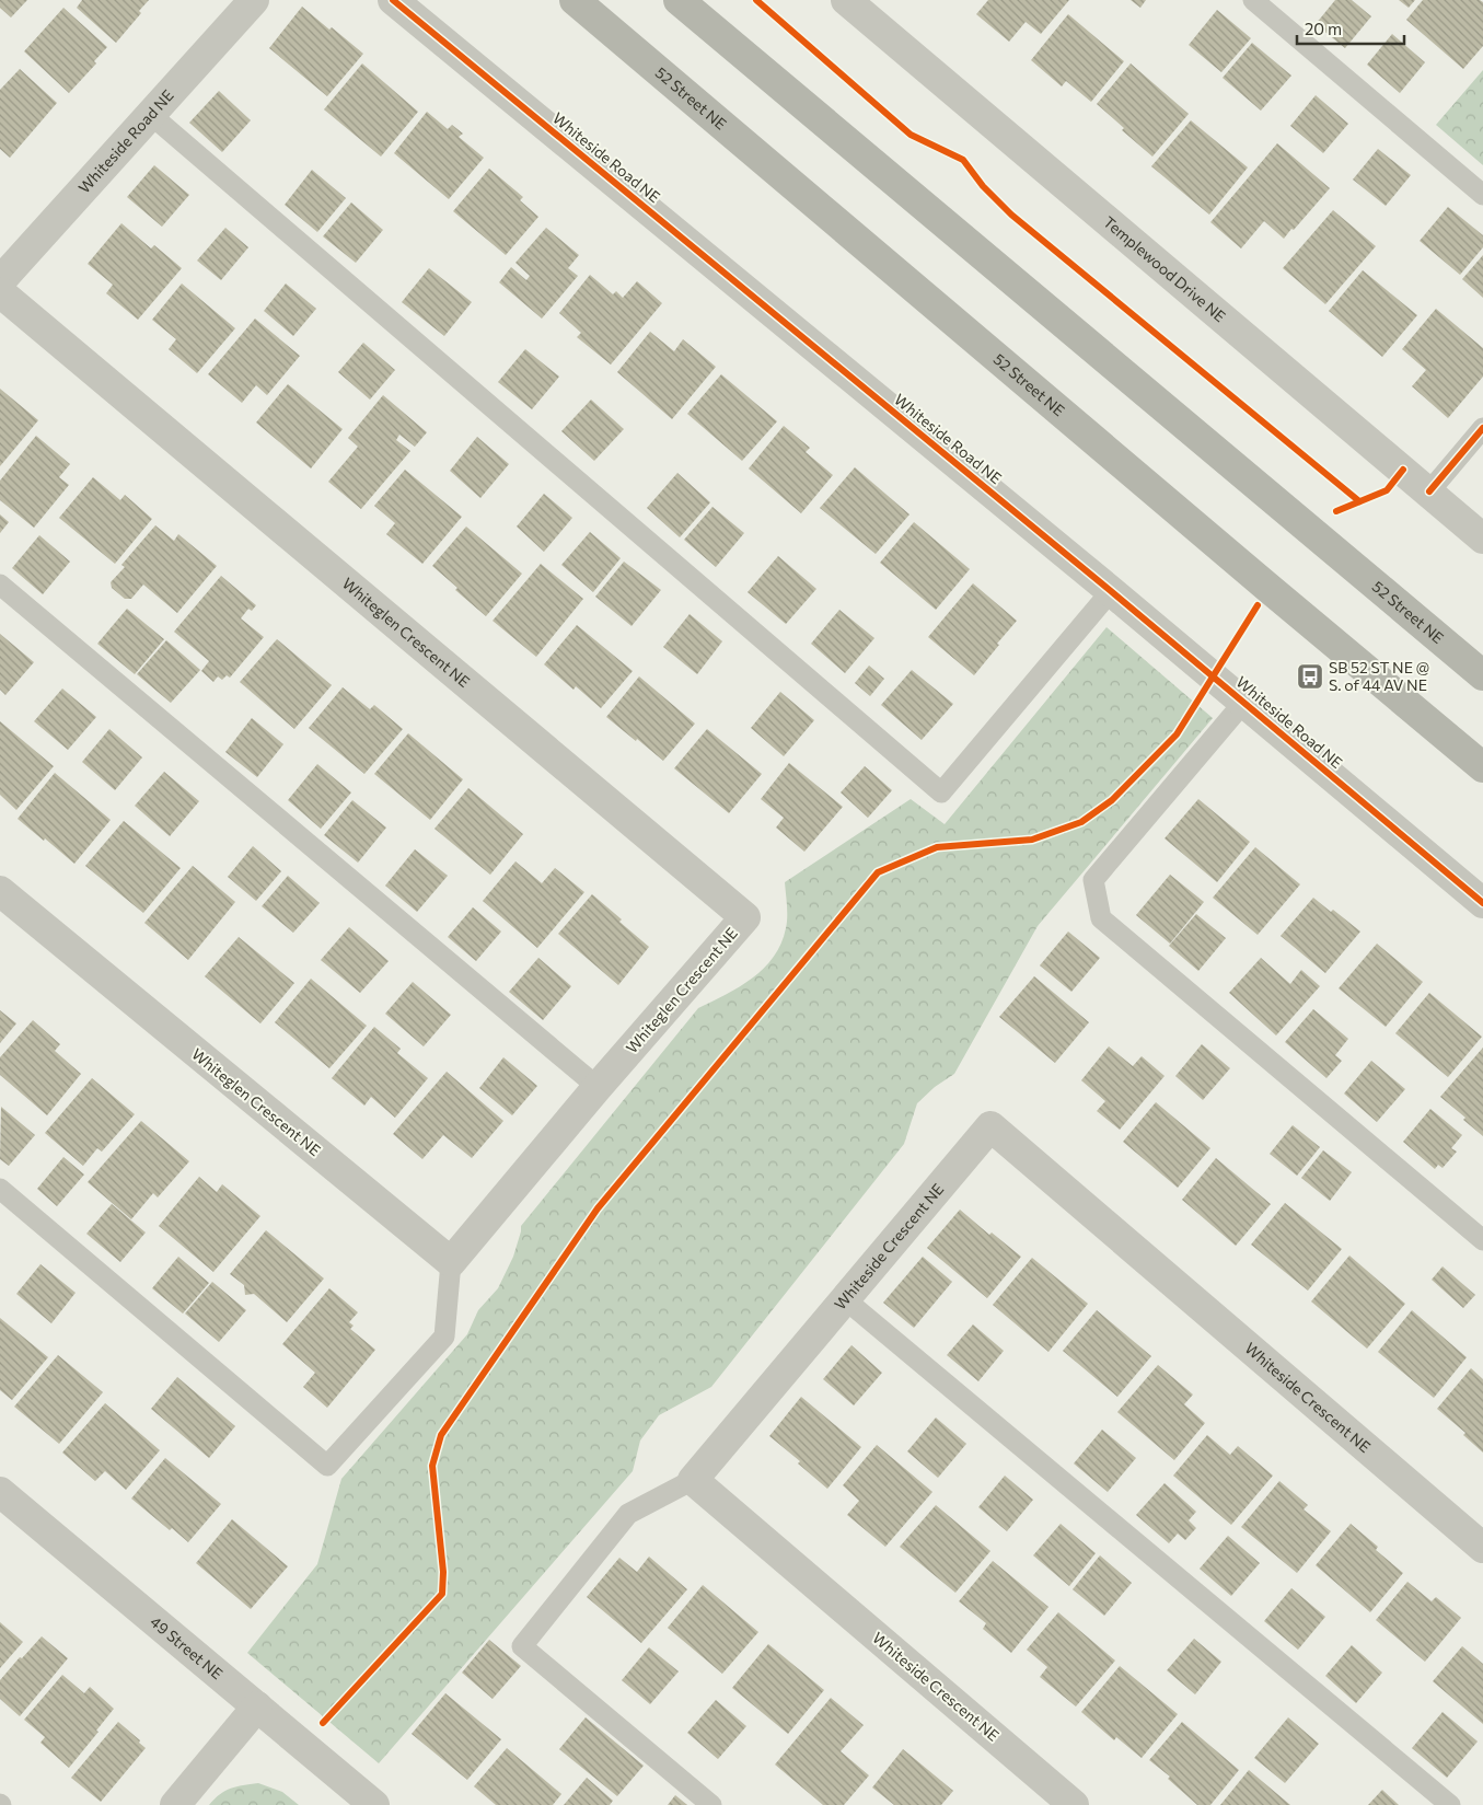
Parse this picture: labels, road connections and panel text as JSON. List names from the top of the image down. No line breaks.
{"streets":{"main road":["52 Street NE"],"street":["Whiteside Road NE","Templewood Drive NE","Whiteglen Crescent NE","Whiteside Crescent NE","49 Street NE"]},"places":{"bus stop":["SB 52 ST NE @ S. of 44 AV NE"]},"scale_bar":"20 m"}
